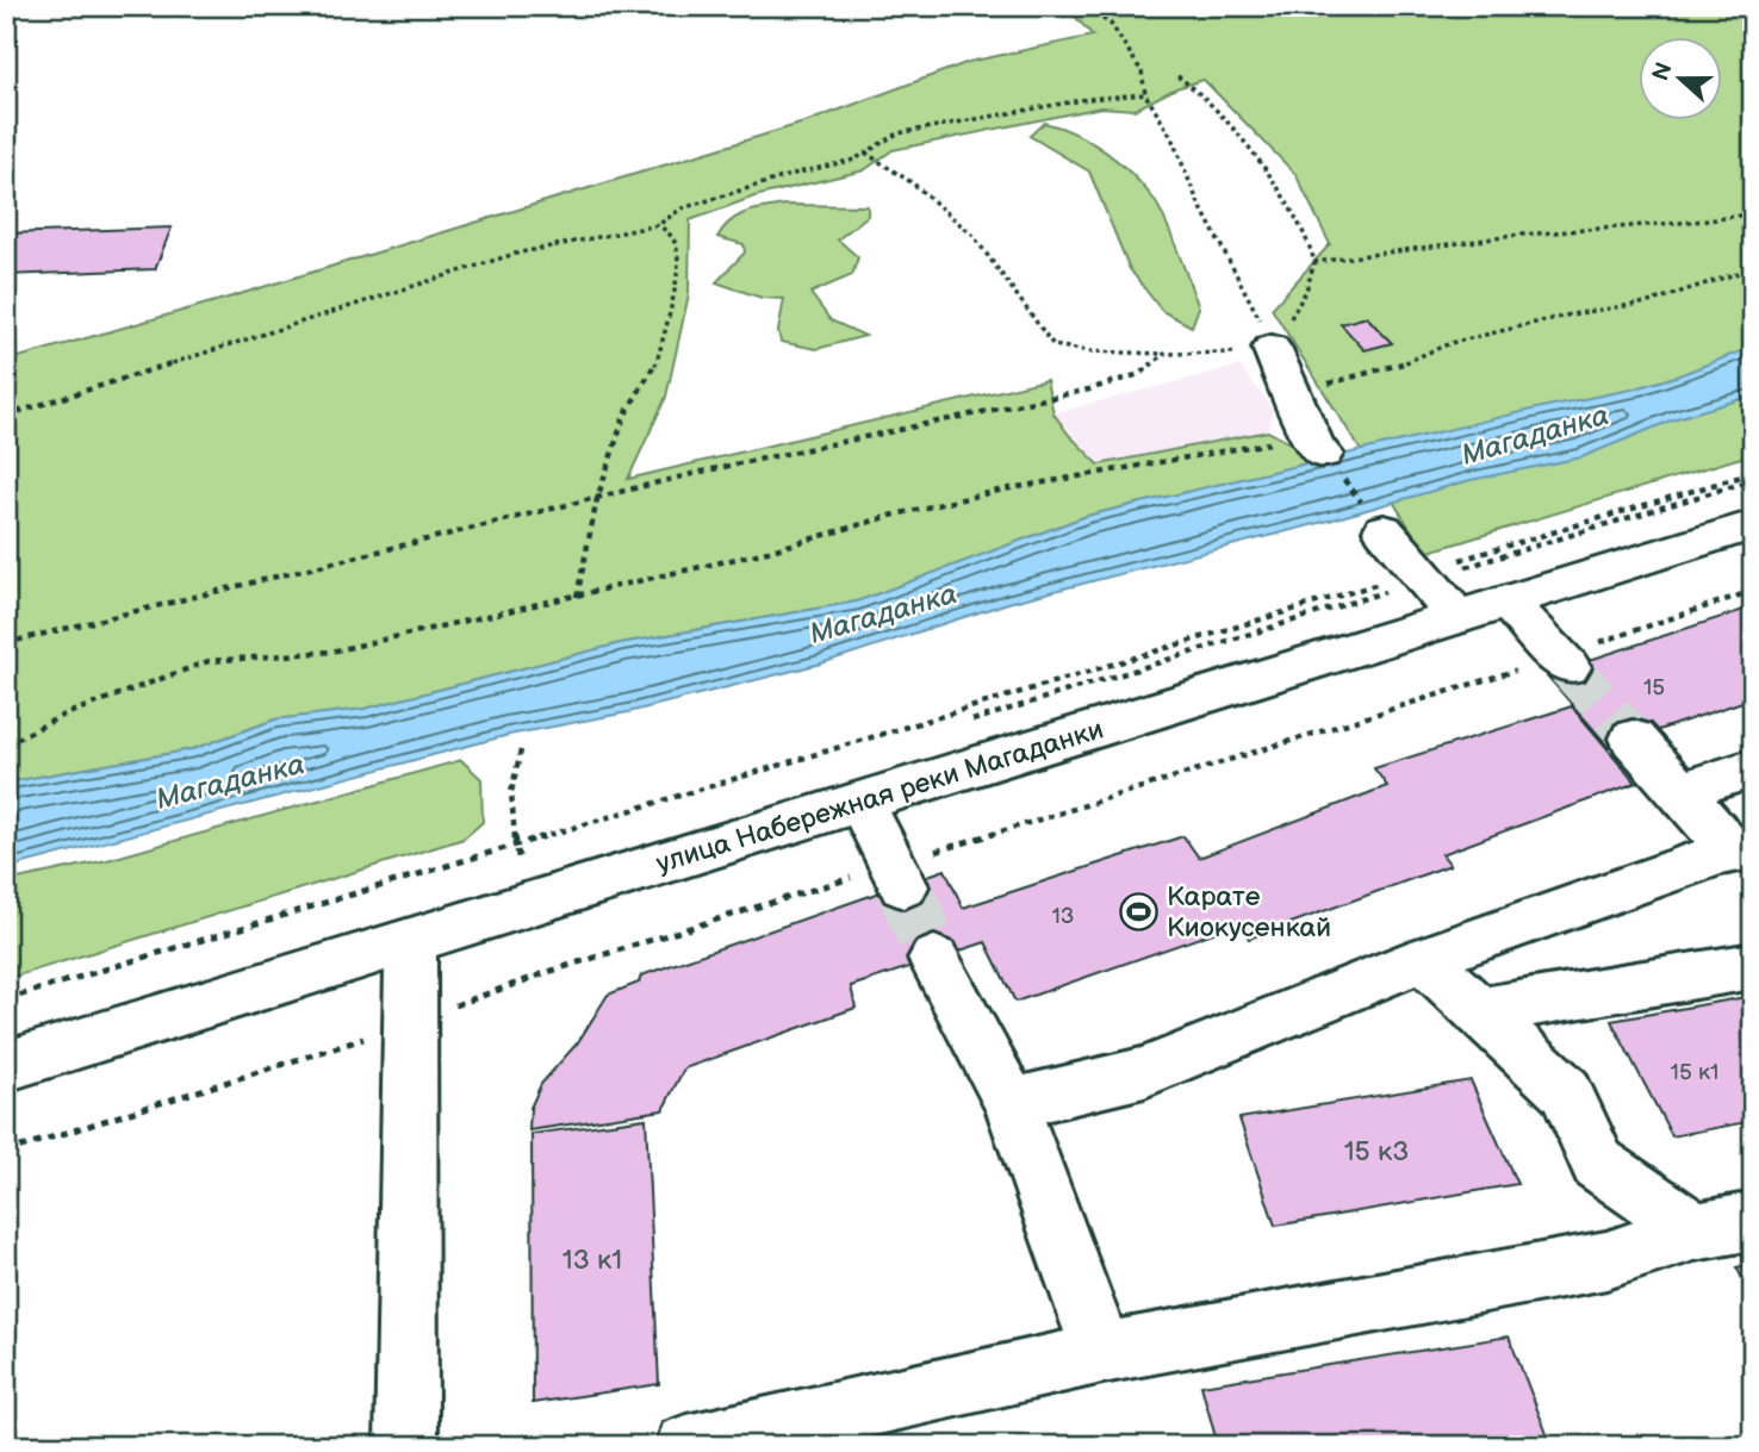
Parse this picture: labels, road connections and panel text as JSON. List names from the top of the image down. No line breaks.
{"streets":{"street":["улица Набережная реки Магаданки"]},"water":["Магаданка"],"places":{"sports":["Карате Киокусенкай"]},"house_numbers":["15","13","15 к1","15 к3","13 к1"],"north":"left"}
